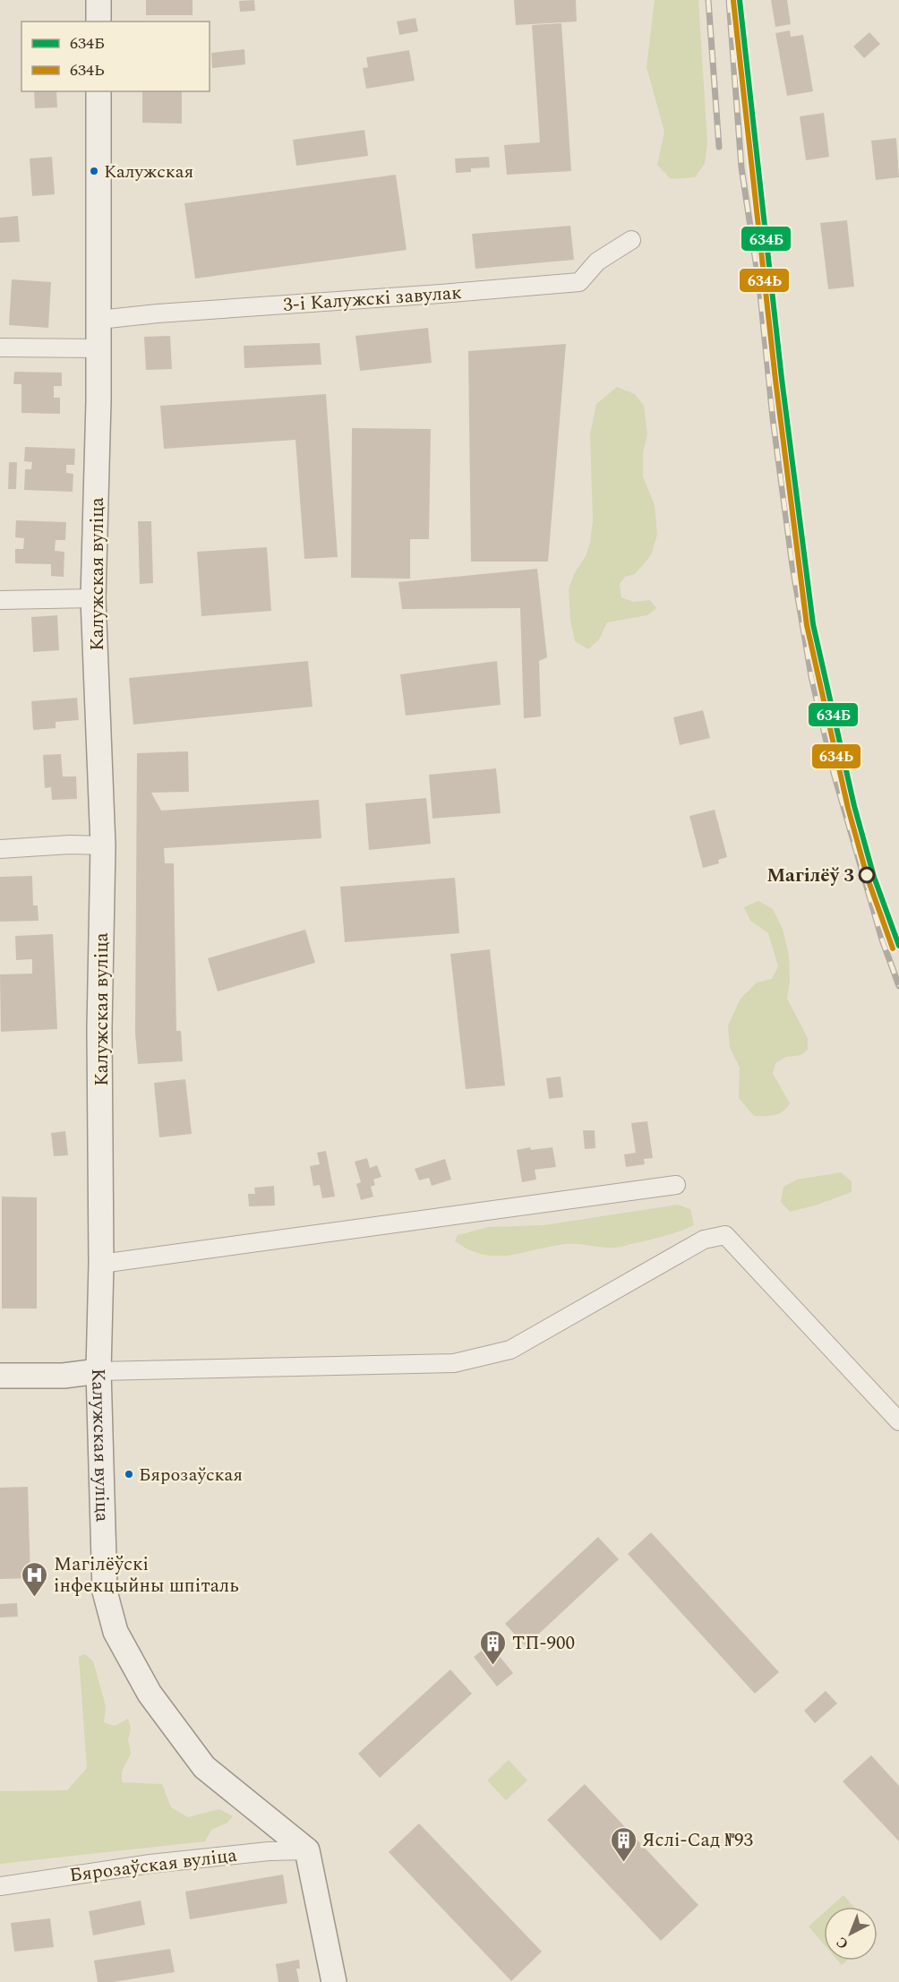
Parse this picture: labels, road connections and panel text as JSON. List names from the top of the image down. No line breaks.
{"streets":{"street":["3-і Калужскі завулак","Калужская вуліца","Бярозаўская вуліца"]},"crossings":[["3-і Калужскі завулак","Калужская вуліца"],["Калужская вуліца","Бярозаўская вуліца"]],"places":{"other":["Калужская","Магілёў 3","Бярозаўская"],"hospital":["Магілёўскі інфекцыйны шпіталь"],"building":["ТП-900","Яслі-Сад №93"]},"lines":["transit line 634Б","transit line 634Ь"],"legend":["634Б","634Ь"],"north":"bottom left"}
